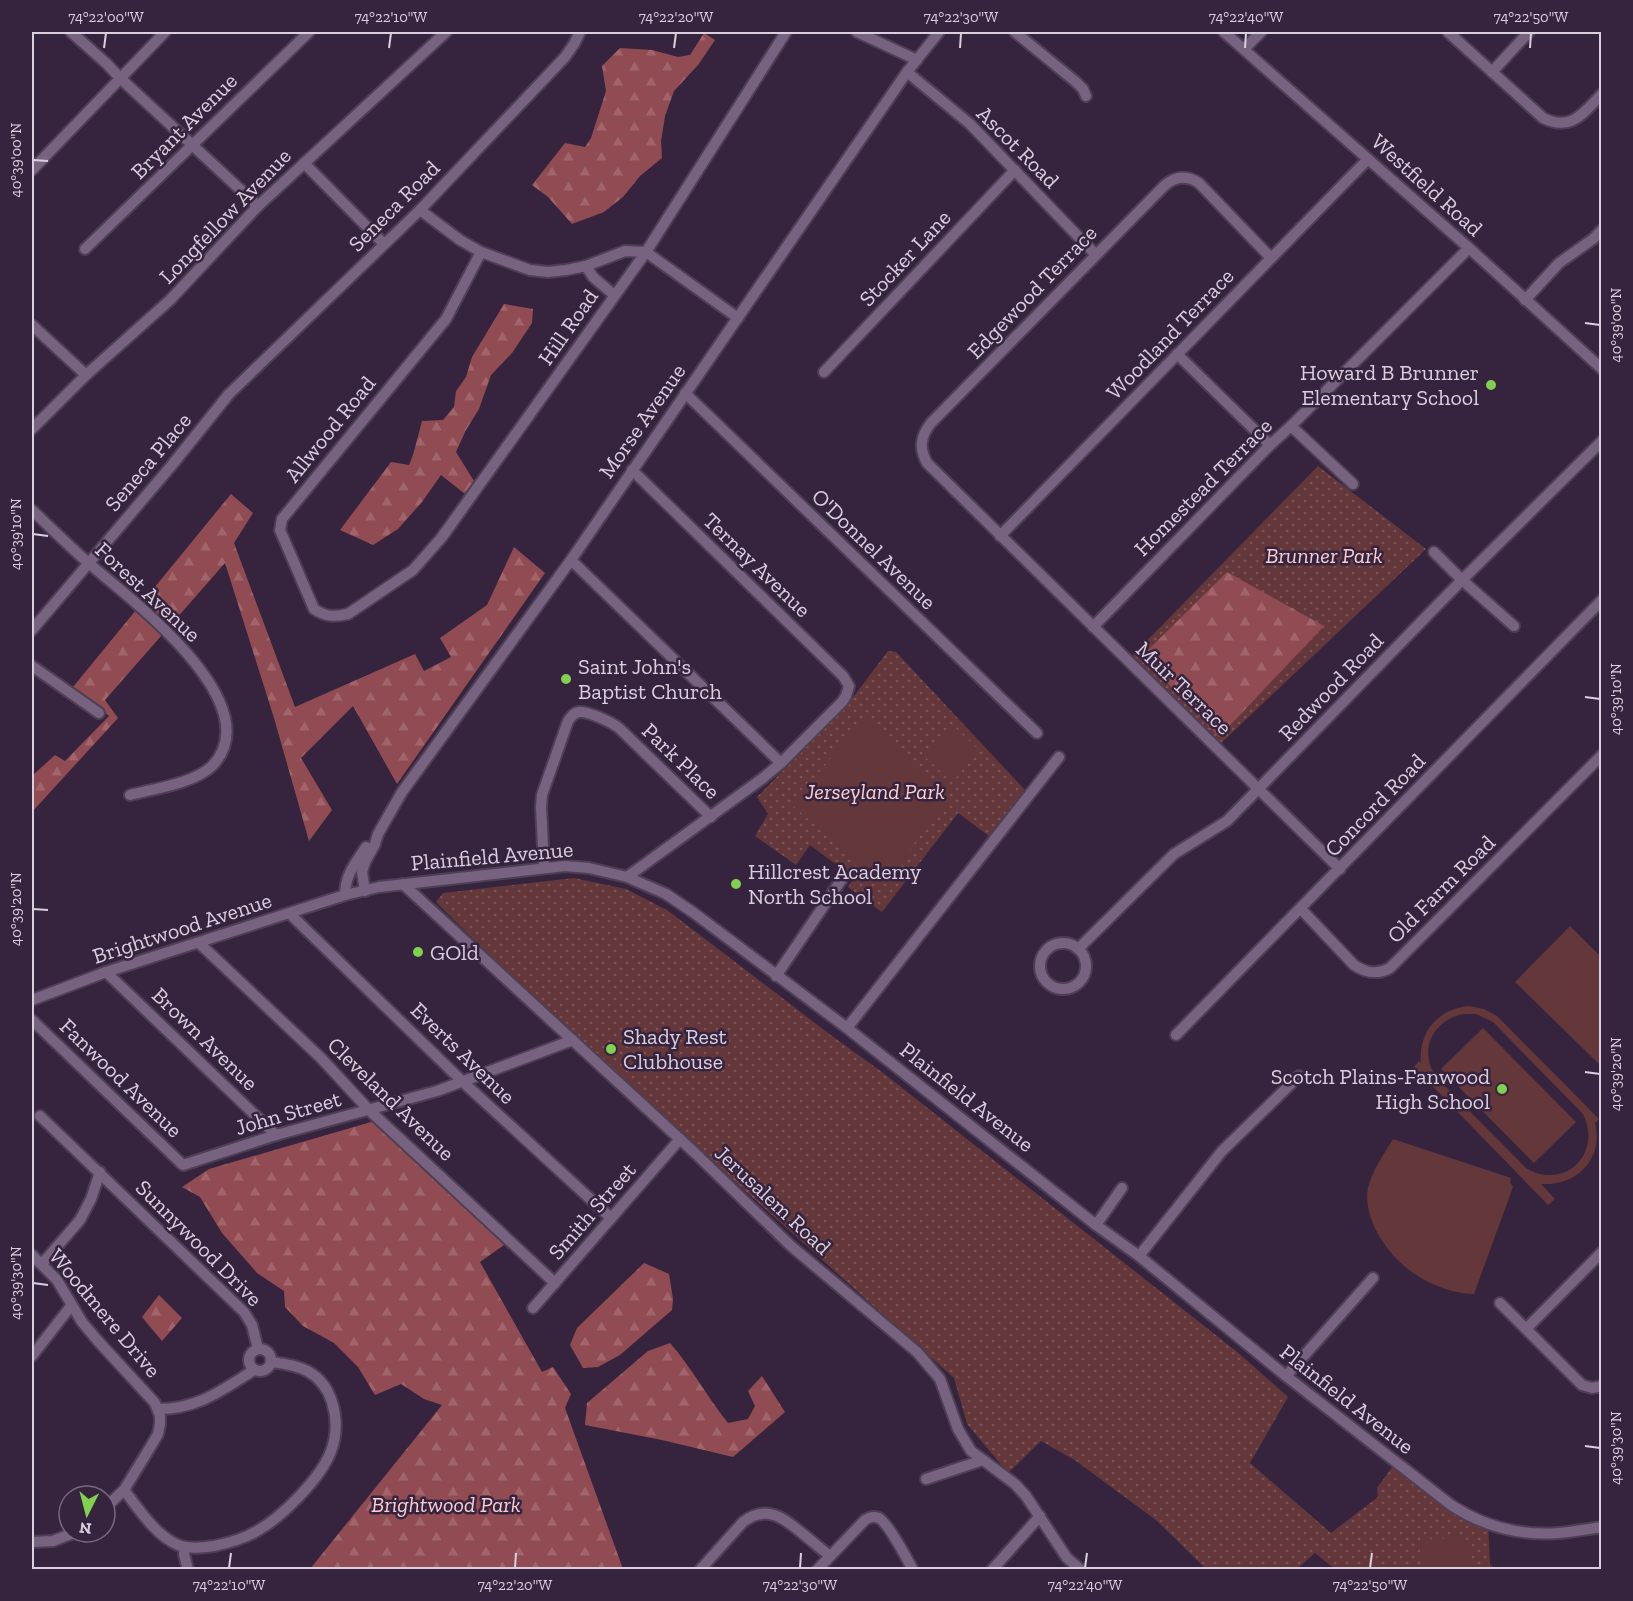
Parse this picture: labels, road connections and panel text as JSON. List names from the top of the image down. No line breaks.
{"streets":{"street":["Bryant Avenue","Ascot Road","Westfield Road","Seneca Road","Longfellow Avenue","Stocker Lane","Edgewood Terrace","Hill Road","Woodland Terrace","Morse Avenue","Allwood Road","Seneca Place","Homestead Terrace","O'Donnel Avenue","Ternay Avenue","Forest Avenue","Redwood Road","Muir Terrace","Park Place","Concord Road","Plainfield Avenue","Old Farm Road","Brightwood Avenue","Brown Avenue","Everts Avenue","Fanwood Avenue","Cleveland Avenue","John Street","Jerusalem Road","Smith Street","Sunnywood Drive","Woodmere Drive"]},"crossings":[["Ascot Road","Stocker Lane"],["Ascot Road","Edgewood Terrace"],["Ascot Road","Morse Avenue"],["Westfield Road","Woodland Terrace"],["Westfield Road","Homestead Terrace"],["Seneca Road","Seneca Place"],["Edgewood Terrace","Woodland Terrace"],["Edgewood Terrace","Muir Terrace"],["Hill Road","Allwood Road"],["Woodland Terrace","Muir Terrace"],["Morse Avenue","O'Donnel Avenue"],["Morse Avenue","Ternay Avenue"],["Morse Avenue","Plainfield Avenue"],["Morse Avenue","Brightwood Avenue"],["Seneca Place","Forest Avenue"],["Homestead Terrace","Muir Terrace"],["Redwood Road","Muir Terrace"],["Muir Terrace","Concord Road"],["Park Place","Plainfield Avenue"],["Concord Road","Old Farm Road"],["Plainfield Avenue","Brightwood Avenue"],["Plainfield Avenue","Jerusalem Road"],["Brightwood Avenue","Brown Avenue"],["Brightwood Avenue","Everts Avenue"],["Brightwood Avenue","Cleveland Avenue"],["Brown Avenue","John Street"],["Everts Avenue","John Street"],["Everts Avenue","Smith Street"],["Fanwood Avenue","John Street"],["Cleveland Avenue","John Street"],["Cleveland Avenue","Smith Street"],["John Street","Jerusalem Road"],["Jerusalem Road","Smith Street"]],"parks":["Brunner Park","Jerseyland Park","Brightwood Park"],"places":["Howard B Brunner Elementary School","Saint John's Baptist Church","Hillcrest Academy North School","GOld","Shady Rest Clubhouse","Scotch Plains-Fanwood High School"],"north":"bottom","coordinates":["74°22'00\"W","74°22'10\"W","74°22'20\"W","74°22'30\"W","74°22'40\"W","74°22'50\"W","40°39'00\"N","40°39'10\"N","40°39'20\"N","40°39'30\"N"]}
